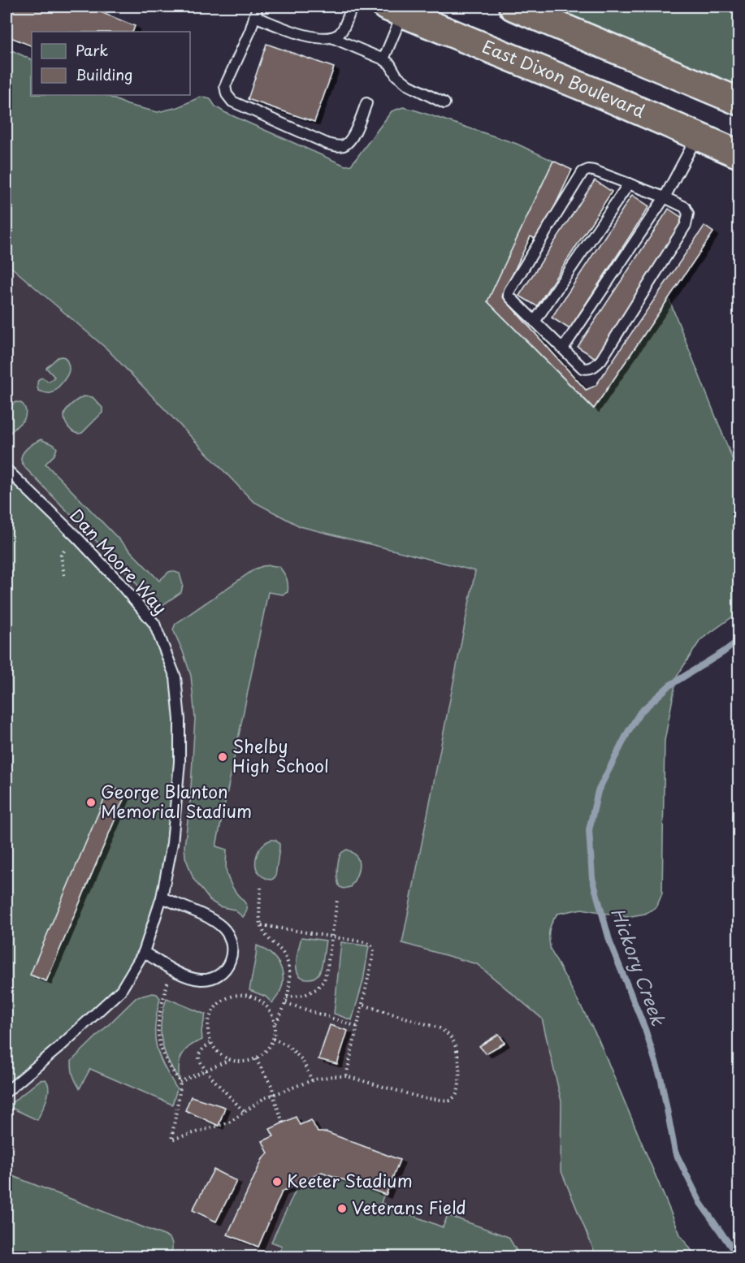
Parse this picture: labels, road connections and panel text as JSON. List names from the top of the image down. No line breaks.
{"streets":{"highway":["East Dixon Boulevard"],"lane":["Dan Moore Way"]},"water":["Hickory Creek"],"places":["Shelby High School","George Blanton Memorial Stadium","Keeter Stadium","Veterans Field"],"legend":["Park","Building"]}
